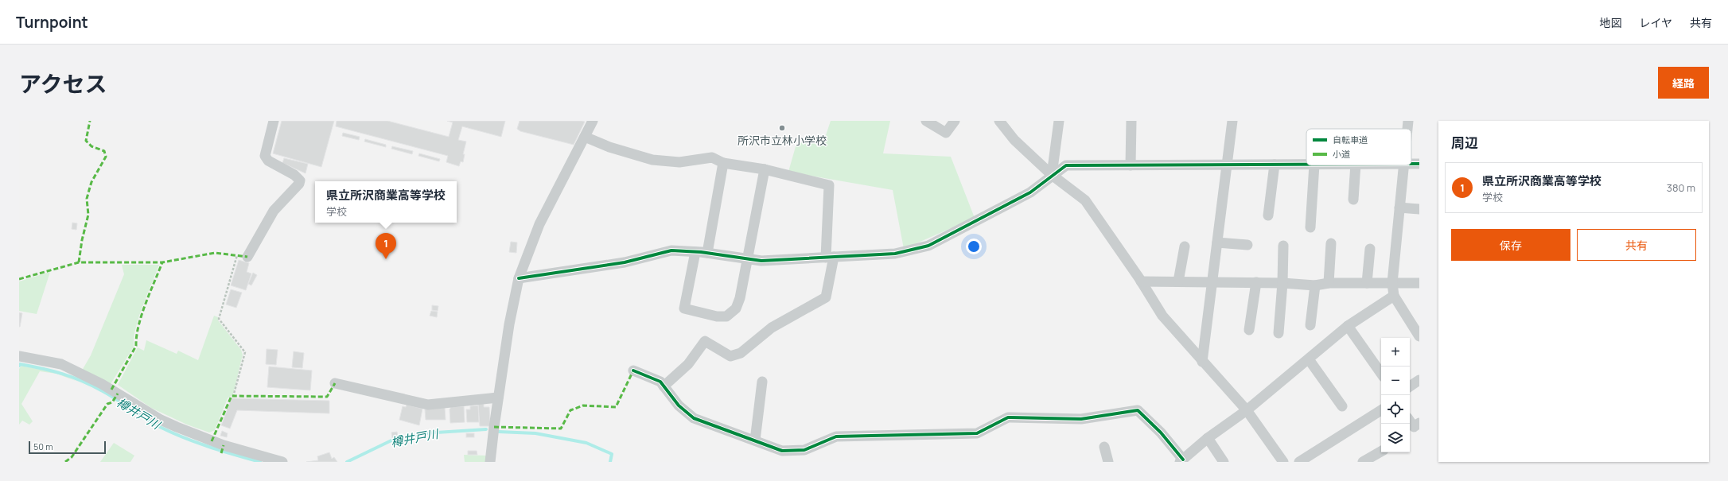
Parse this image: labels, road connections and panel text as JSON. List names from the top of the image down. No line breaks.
{"water":["樽井戸川"],"places":["所沢市立林小学校"],"legend":["自転車道","小道"],"scale_bar":"50 m","page":{"header":"Turnpoint","nav":["地図","レイヤ","共有"],"title":"アクセス","buttons":["経路",["保存","共有"]],"heading":"周辺","list":[{"mark":"1","name":"県立所沢商業高等学校","note":"学校","value":"380 m"}],"popup":["県立所沢商業高等学校","学校"],"pins":"1","map_buttons":["+","−"],"scale":"50 m"}}
